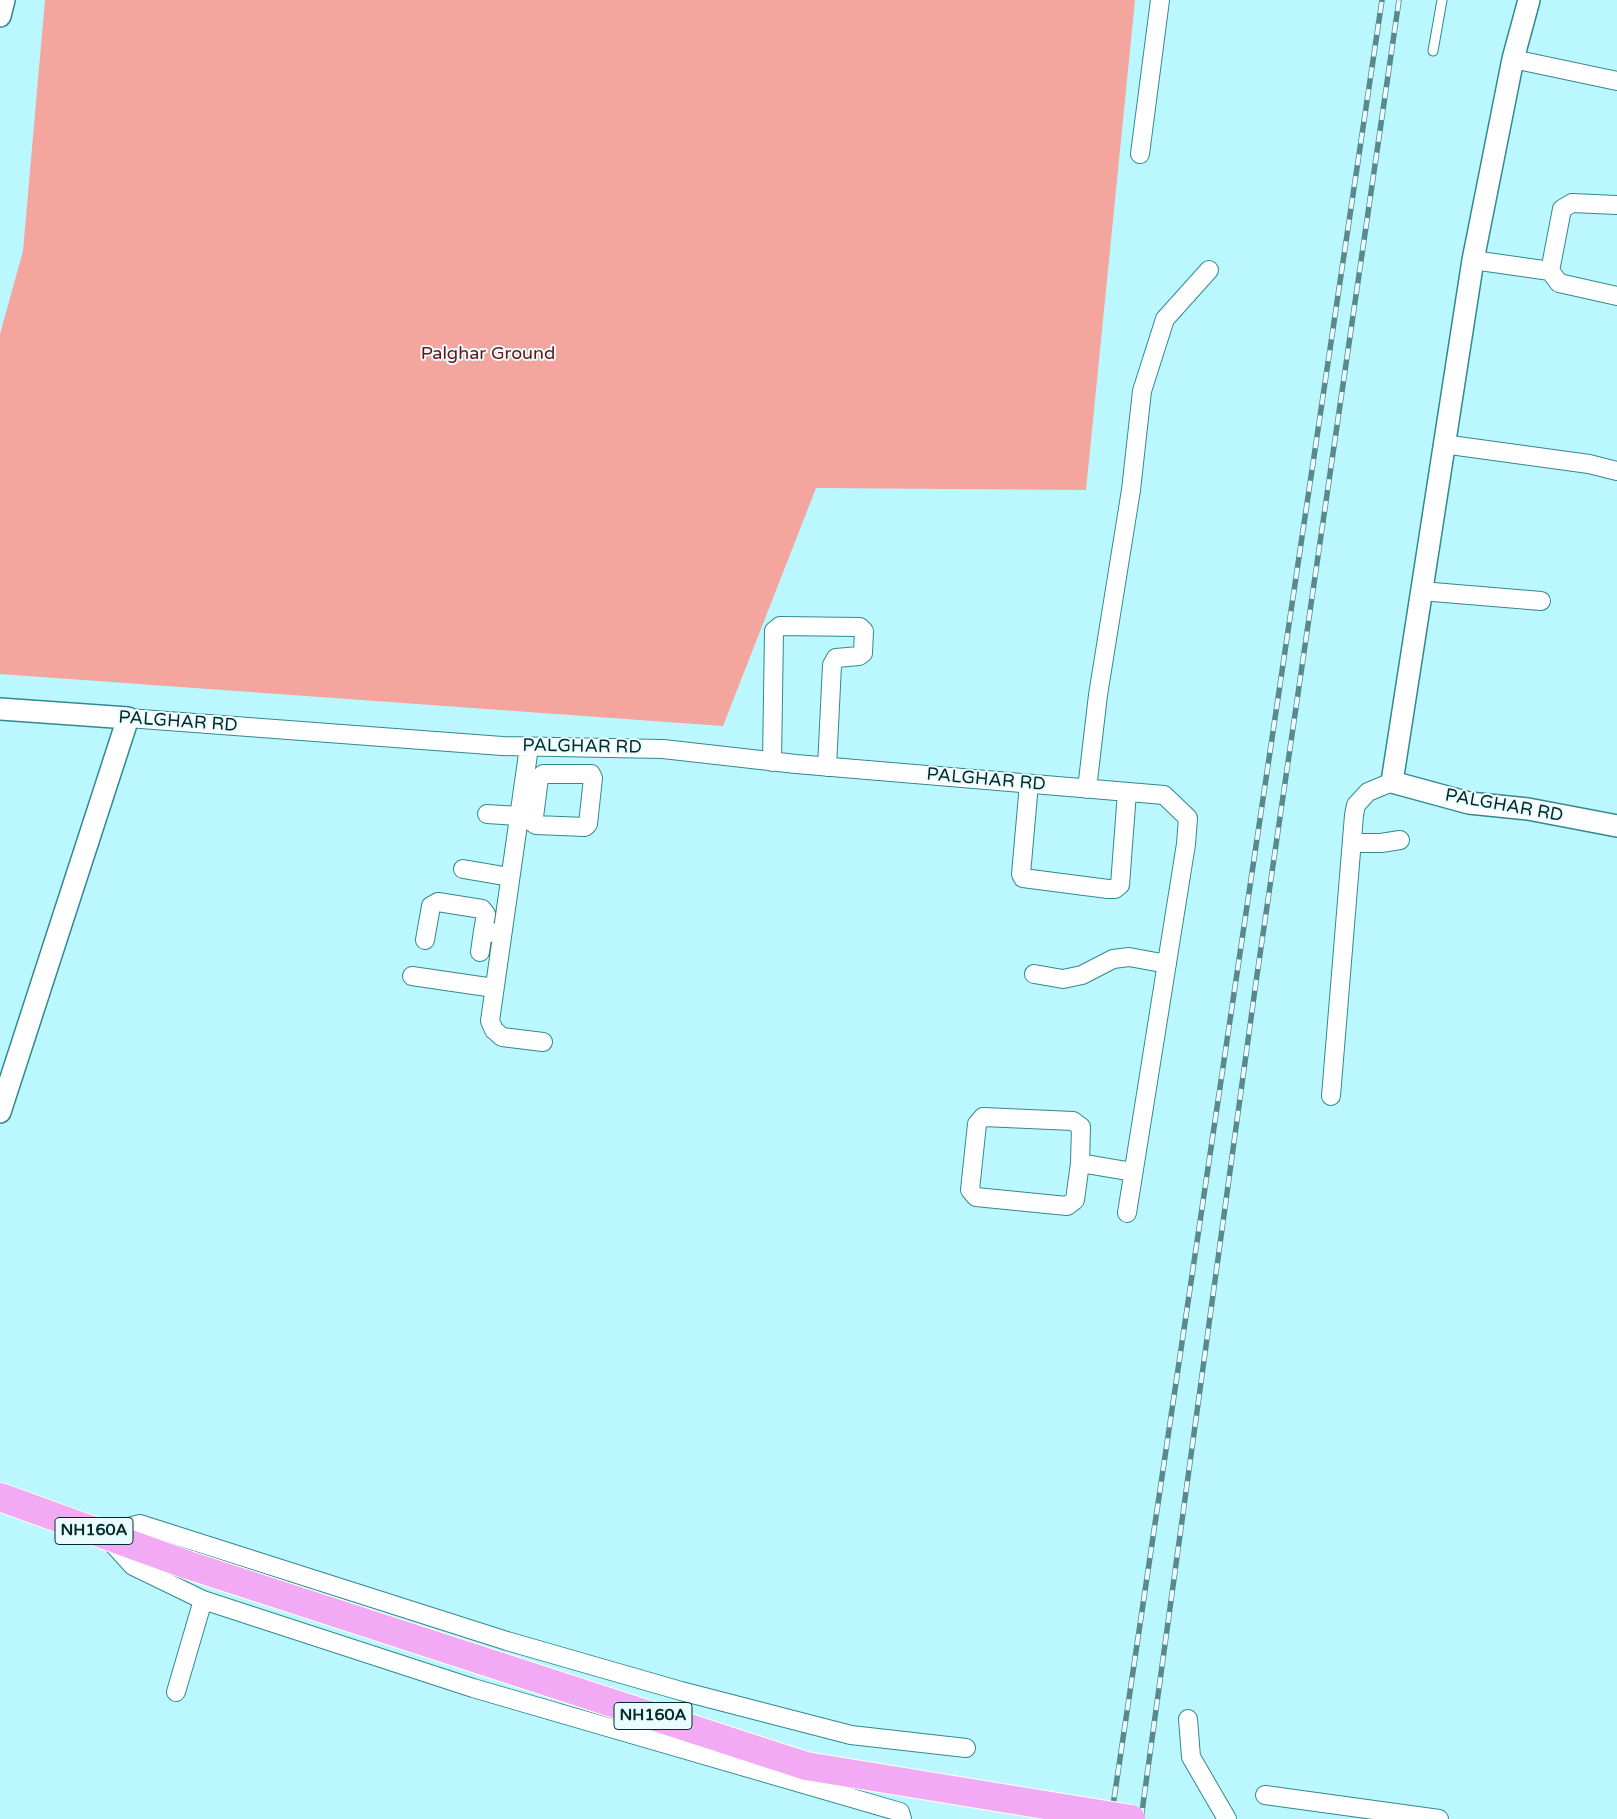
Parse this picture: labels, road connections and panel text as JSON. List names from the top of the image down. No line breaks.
{"streets":{"highway":["NH160A"],"street":["PALGHAR RD"]},"parks":["Palghar Ground"]}
